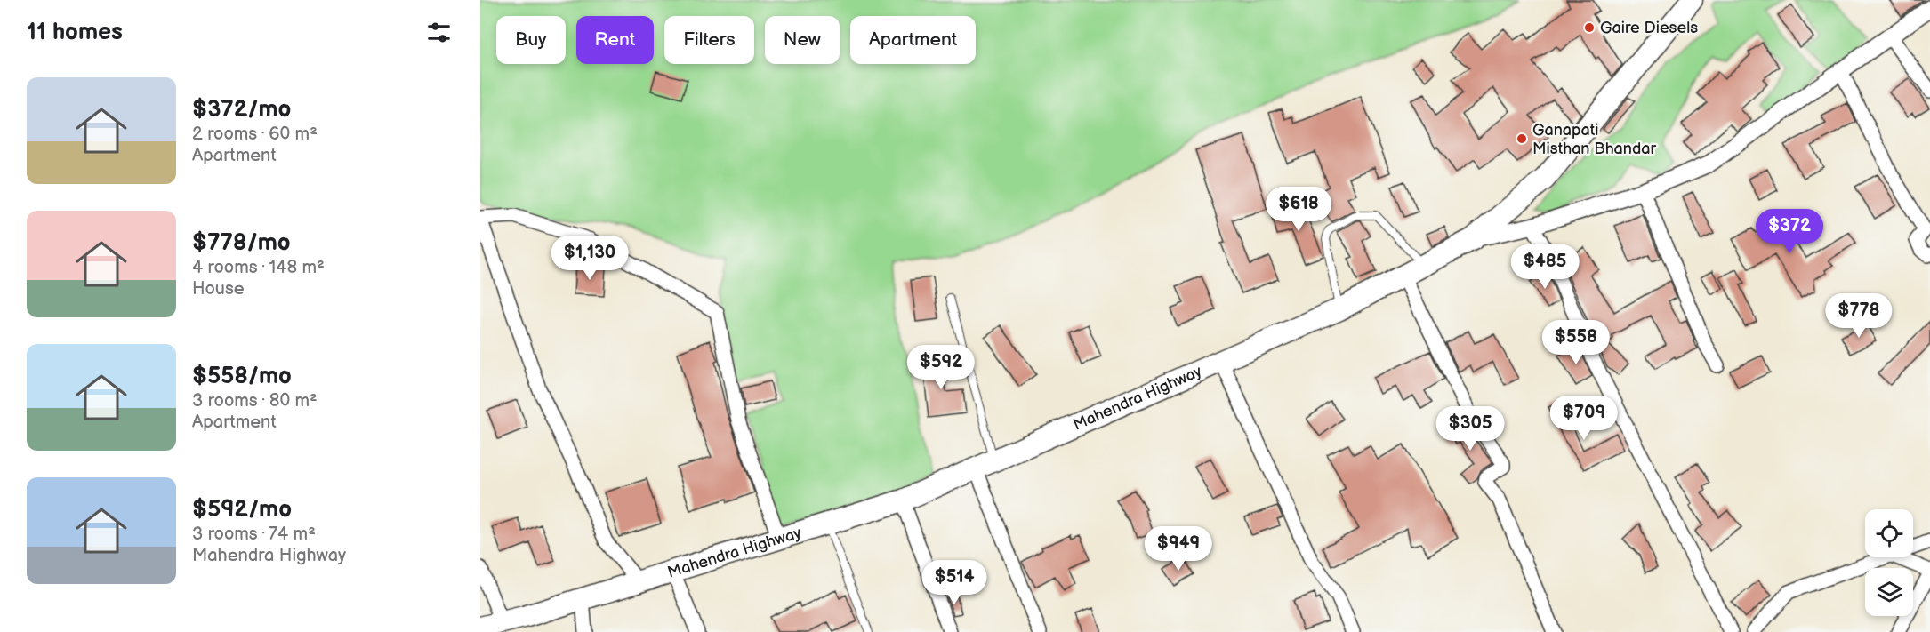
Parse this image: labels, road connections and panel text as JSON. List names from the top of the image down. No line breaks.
{"streets":{"highway":["Mahendra Highway"]},"places":["Gaire Diesels","Ganapati Misthan Bhandar"],"page":{"heading":"11 homes","chip":["Buy","Rent","Filters","New","Apartment"],"list":[{"name":"$372/mo","note":"2 rooms · 60 m² · Apartment"},{"name":"$778/mo","note":"4 rooms · 148 m² · House"},{"name":"$558/mo","note":"3 rooms · 80 m² · Apartment"},{"name":"$592/mo","note":"3 rooms · 74 m² · Mahendra Highway"}],"price":["$618","$372","$1,130","$485","$778","$558","$592","$709","$305","$949","$514"]}}
